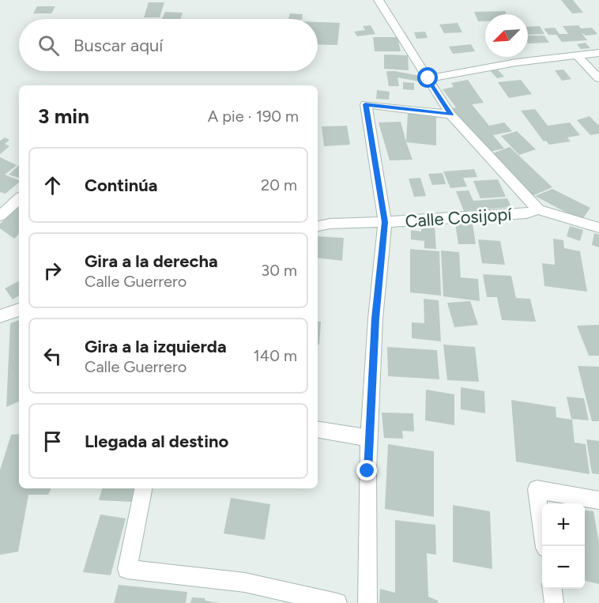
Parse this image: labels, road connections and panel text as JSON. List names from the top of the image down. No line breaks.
{"streets":{"street":["Calle Cosijopí"]},"north":"bottom left","page":{"search":"Buscar aquí","heading":["3 min","A pie · 190 m"],"list":[["Continúa","20 m"],["Gira a la derecha","Calle Guerrero","30 m"],["Gira a la izquierda","Calle Guerrero","140 m"],"Llegada al destino"],"map_buttons":["+","−"]}}
